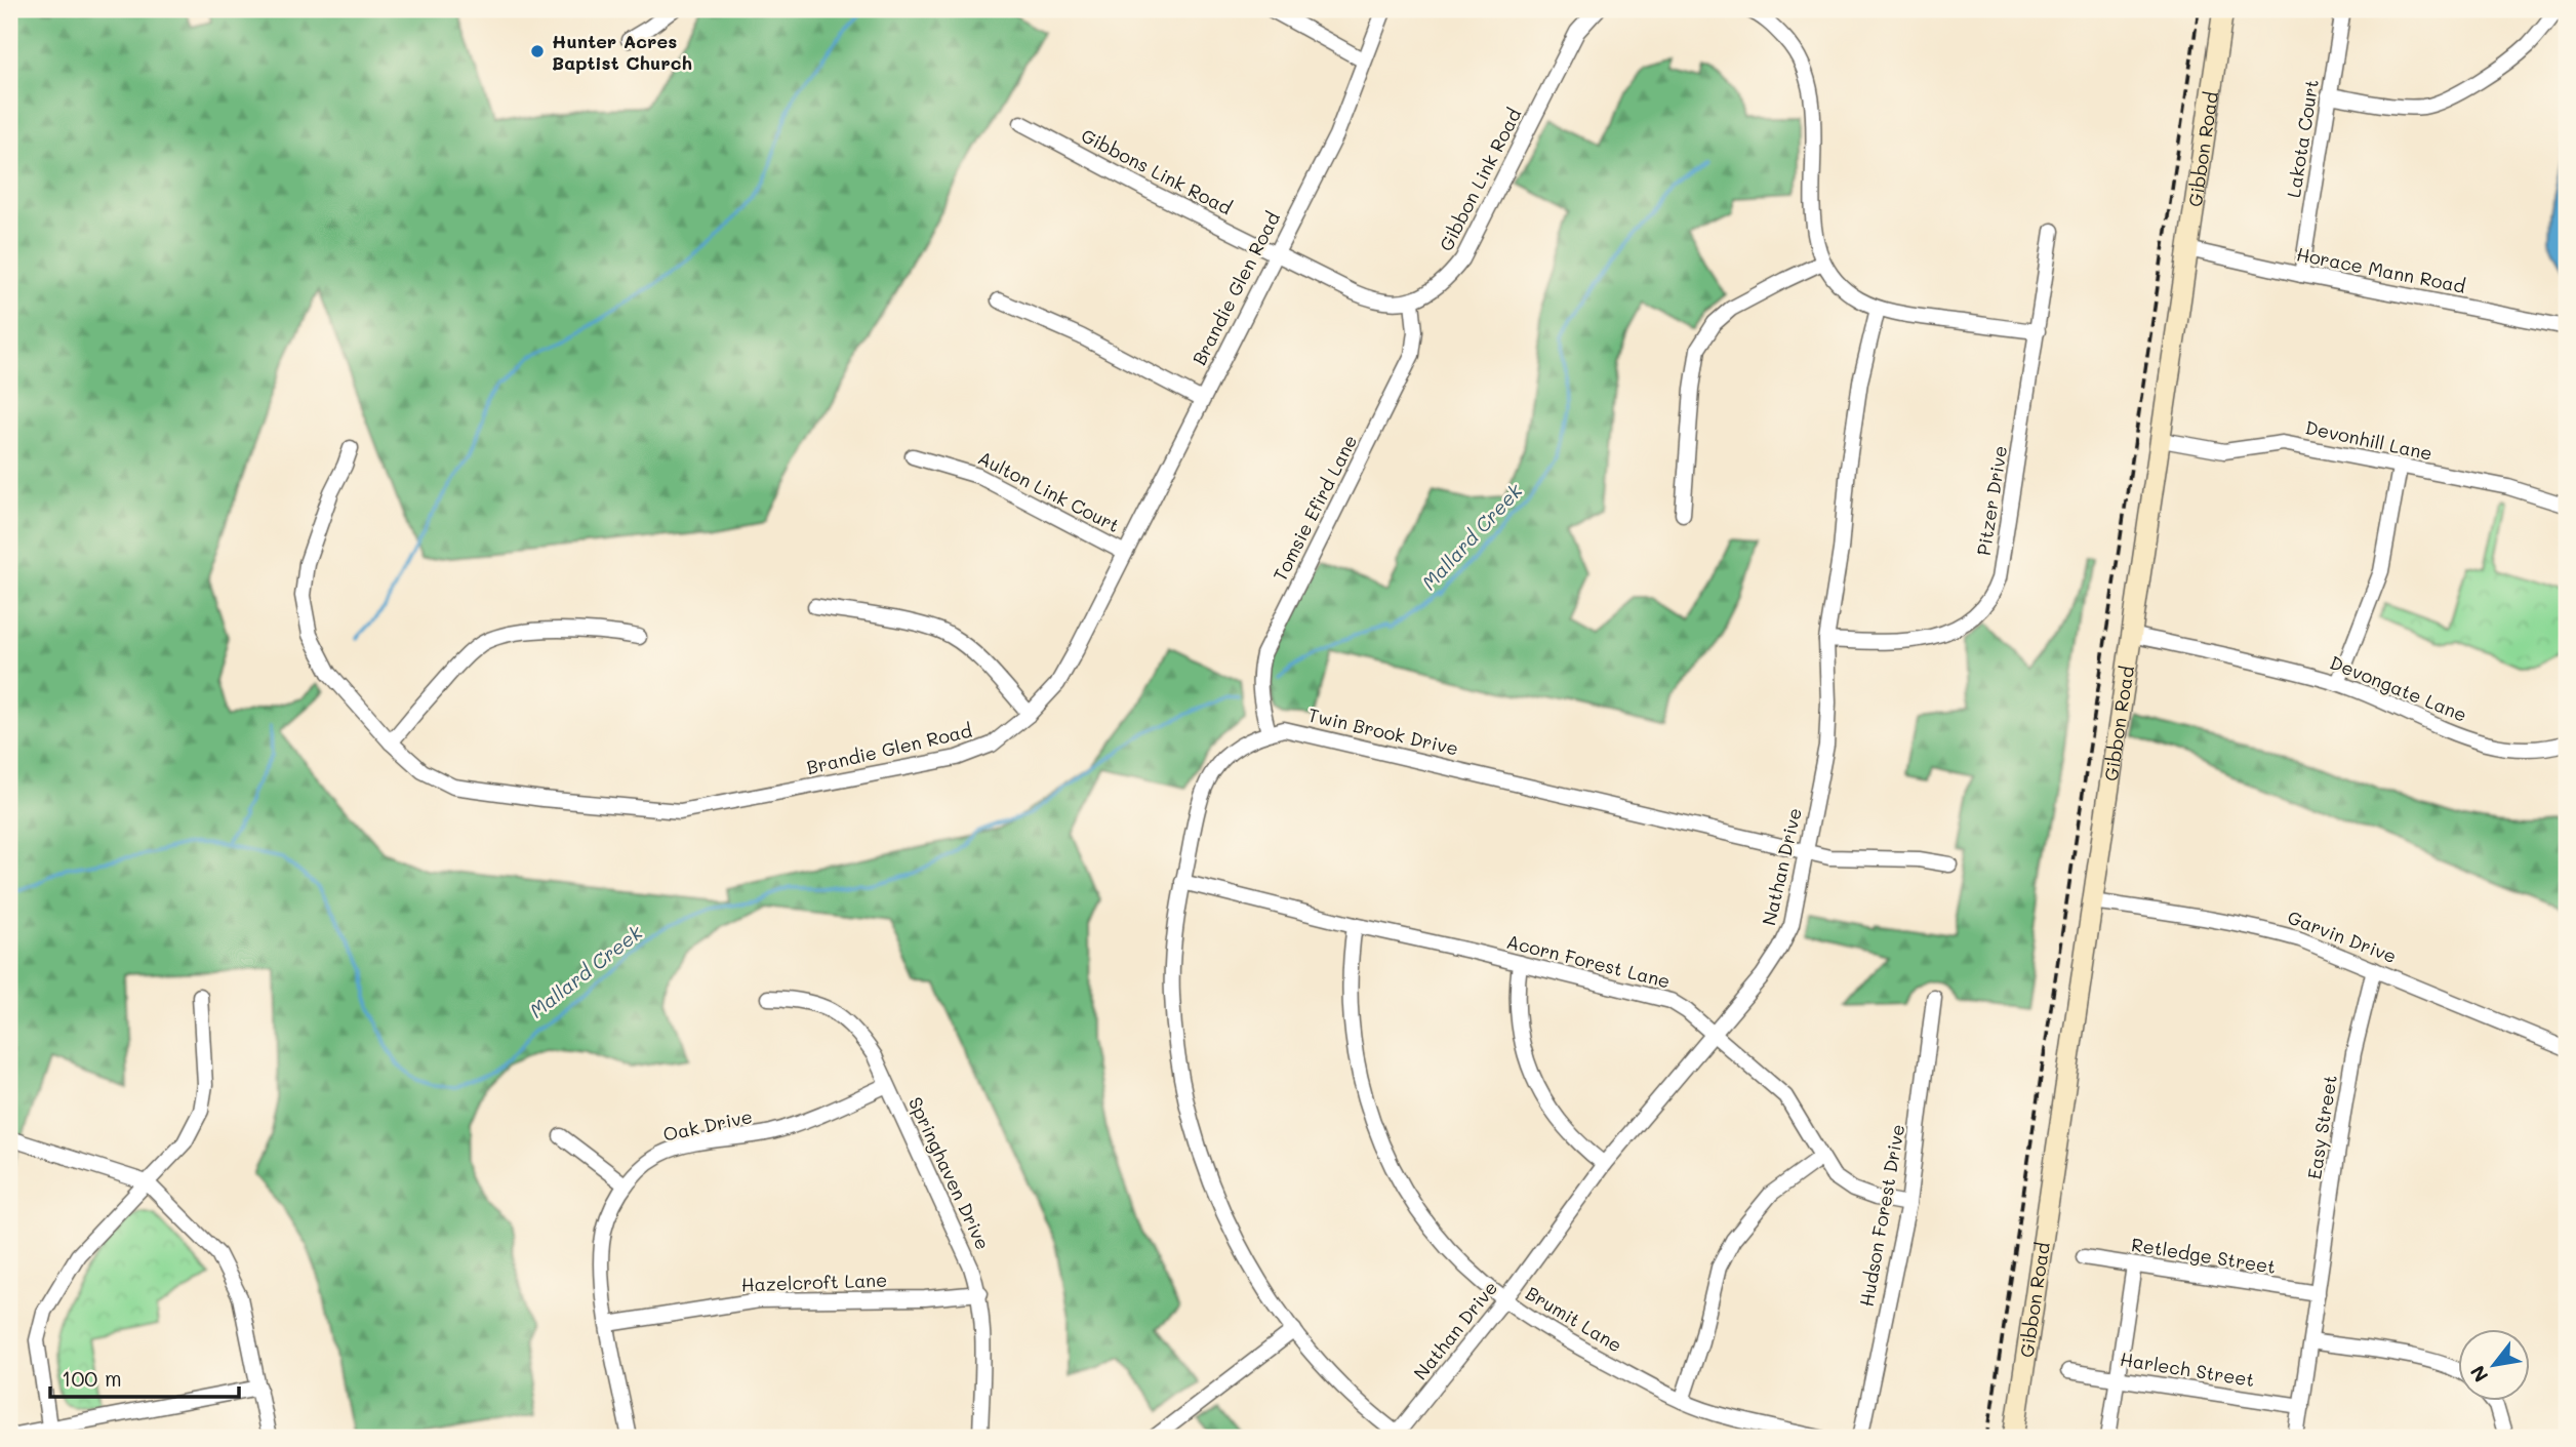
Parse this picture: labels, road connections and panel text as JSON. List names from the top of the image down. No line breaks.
{"streets":{"main road":["Gibbon Road"],"street":["Lakota Court","Gibbons Link Road","Gibbon Link Road","Horace Mann Road","Brandie Glen Road","Devonhill Lane","Aulton Link Court","Pitzer Drive","Tomsie Efird Lane","Devongate Lane","Twin Brook Drive","Nathan Drive","Garvin Drive","Acorn Forest Lane","Oak Drive","Easy Street","Springhaven Drive","Hudson Forest Drive","Retledge Street","Hazelcroft Lane","Brumit Lane","Harlech Street"]},"crossings":[["Lakota Court","Horace Mann Road"],["Gibbon Road","Horace Mann Road"],["Gibbon Road","Devonhill Lane"],["Gibbon Road","Devongate Lane"],["Gibbon Road","Garvin Drive"],["Gibbons Link Road","Brandie Glen Road"],["Gibbon Link Road","Tomsie Efird Lane"],["Brandie Glen Road","Aulton Link Court"],["Pitzer Drive","Nathan Drive"],["Tomsie Efird Lane","Twin Brook Drive"],["Twin Brook Drive","Nathan Drive"],["Twin Brook Drive","Acorn Forest Lane"],["Nathan Drive","Acorn Forest Lane"],["Nathan Drive","Brumit Lane"],["Garvin Drive","Easy Street"],["Acorn Forest Lane","Hudson Forest Drive"],["Acorn Forest Lane","Brumit Lane"],["Oak Drive","Springhaven Drive"],["Oak Drive","Hazelcroft Lane"],["Easy Street","Retledge Street"],["Easy Street","Harlech Street"],["Springhaven Drive","Hazelcroft Lane"]],"water":["Mallard Creek"],"places":["Hunter Acres Baptist Church"],"scale_bar":"100 m","north":"bottom left"}
